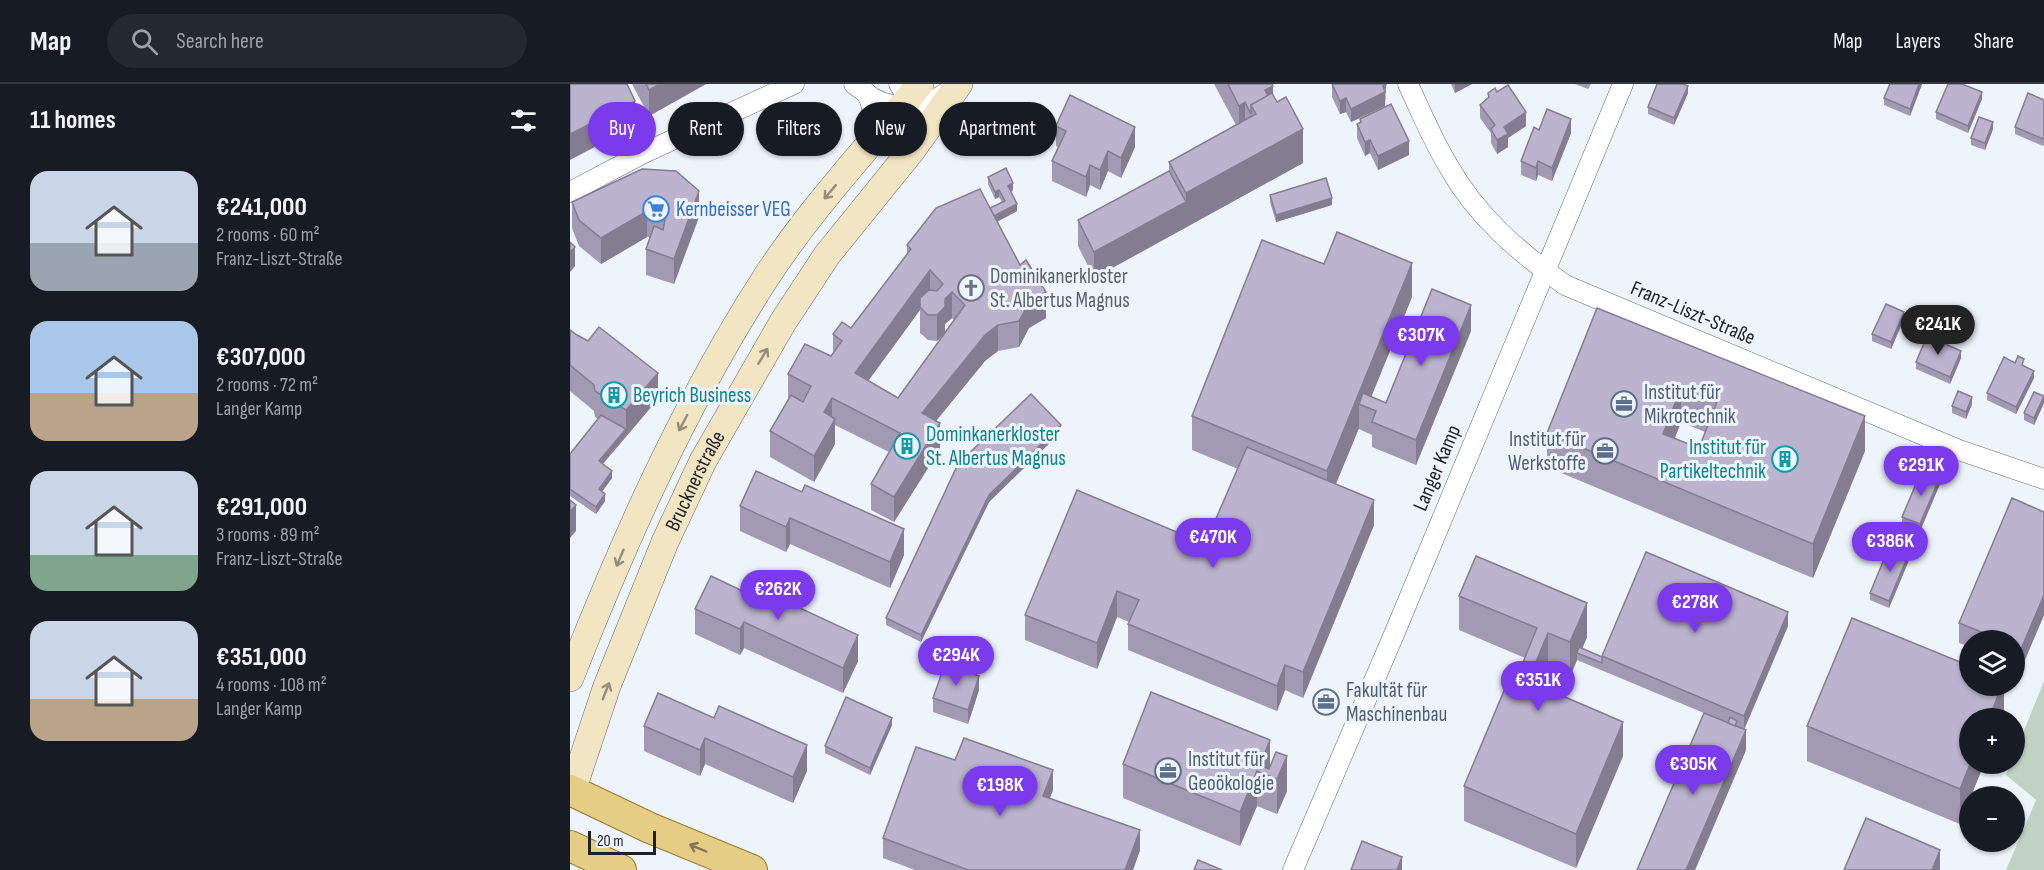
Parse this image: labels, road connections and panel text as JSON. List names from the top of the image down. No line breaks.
{"streets":{"main road":["Brucknerstraße"],"street":["Franz-Liszt-Straße","Langer Kamp"]},"crossings":[["Franz-Liszt-Straße","Langer Kamp"]],"places":{"supermarket":["Kernbeisser VEG"],"church":["Dominikanerkloster St. Albertus Magnus"],"building":["Beyrich Business","Dominkanerkloster St. Albertus Magnus","Institut für Partikeltechnik"],"office":["Institut für Mikrotechnik","Institut für Werkstoffe","Fakultät für Maschinenbau","Institut für Geoökologie"]},"scale_bar":"20 m","page":{"header":"Map","search":"Search here","nav":["Map","Layers","Share"],"heading":"11 homes","chip":["Buy","Rent","Filters","New","Apartment"],"list":[{"name":"€241,000","note":"2 rooms · 60 m² · Franz-Liszt-Straße"},{"name":"€307,000","note":"2 rooms · 72 m² · Langer Kamp"},{"name":"€291,000","note":"3 rooms · 89 m² · Franz-Liszt-Straße"},{"name":"€351,000","note":"4 rooms · 108 m² · Langer Kamp"}],"price":["€241K","€307K","€291K","€470K","€386K","€262K","€278K","€294K","€351K","€305K","€198K"],"map_buttons":["+","−"],"scale":"20 m"}}
